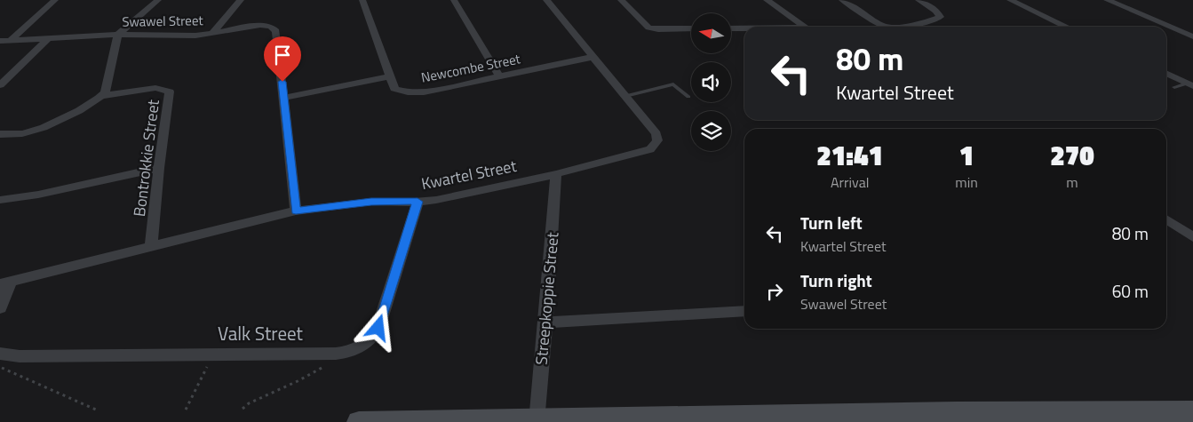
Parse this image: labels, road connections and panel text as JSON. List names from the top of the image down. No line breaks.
{"streets":{"street":["Swawel Street","Newcombe Street","Bontrokkie Street","Kwartel Street","Streepkoppie Street","Valk Street"]},"crossings":[["Swawel Street","Kwartel Street"],["Bontrokkie Street","Kwartel Street"],["Kwartel Street","Streepkoppie Street"],["Kwartel Street","Valk Street"]],"north":"left","page":{"turn":["80 m","Kwartel Street"],"eta":["21:41","Arrival","1","min","270","m"],"list":[{"name":"Turn left","note":"Kwartel Street","value":"80 m"},{"name":"Turn right","note":"Swawel Street","value":"60 m"}]}}
